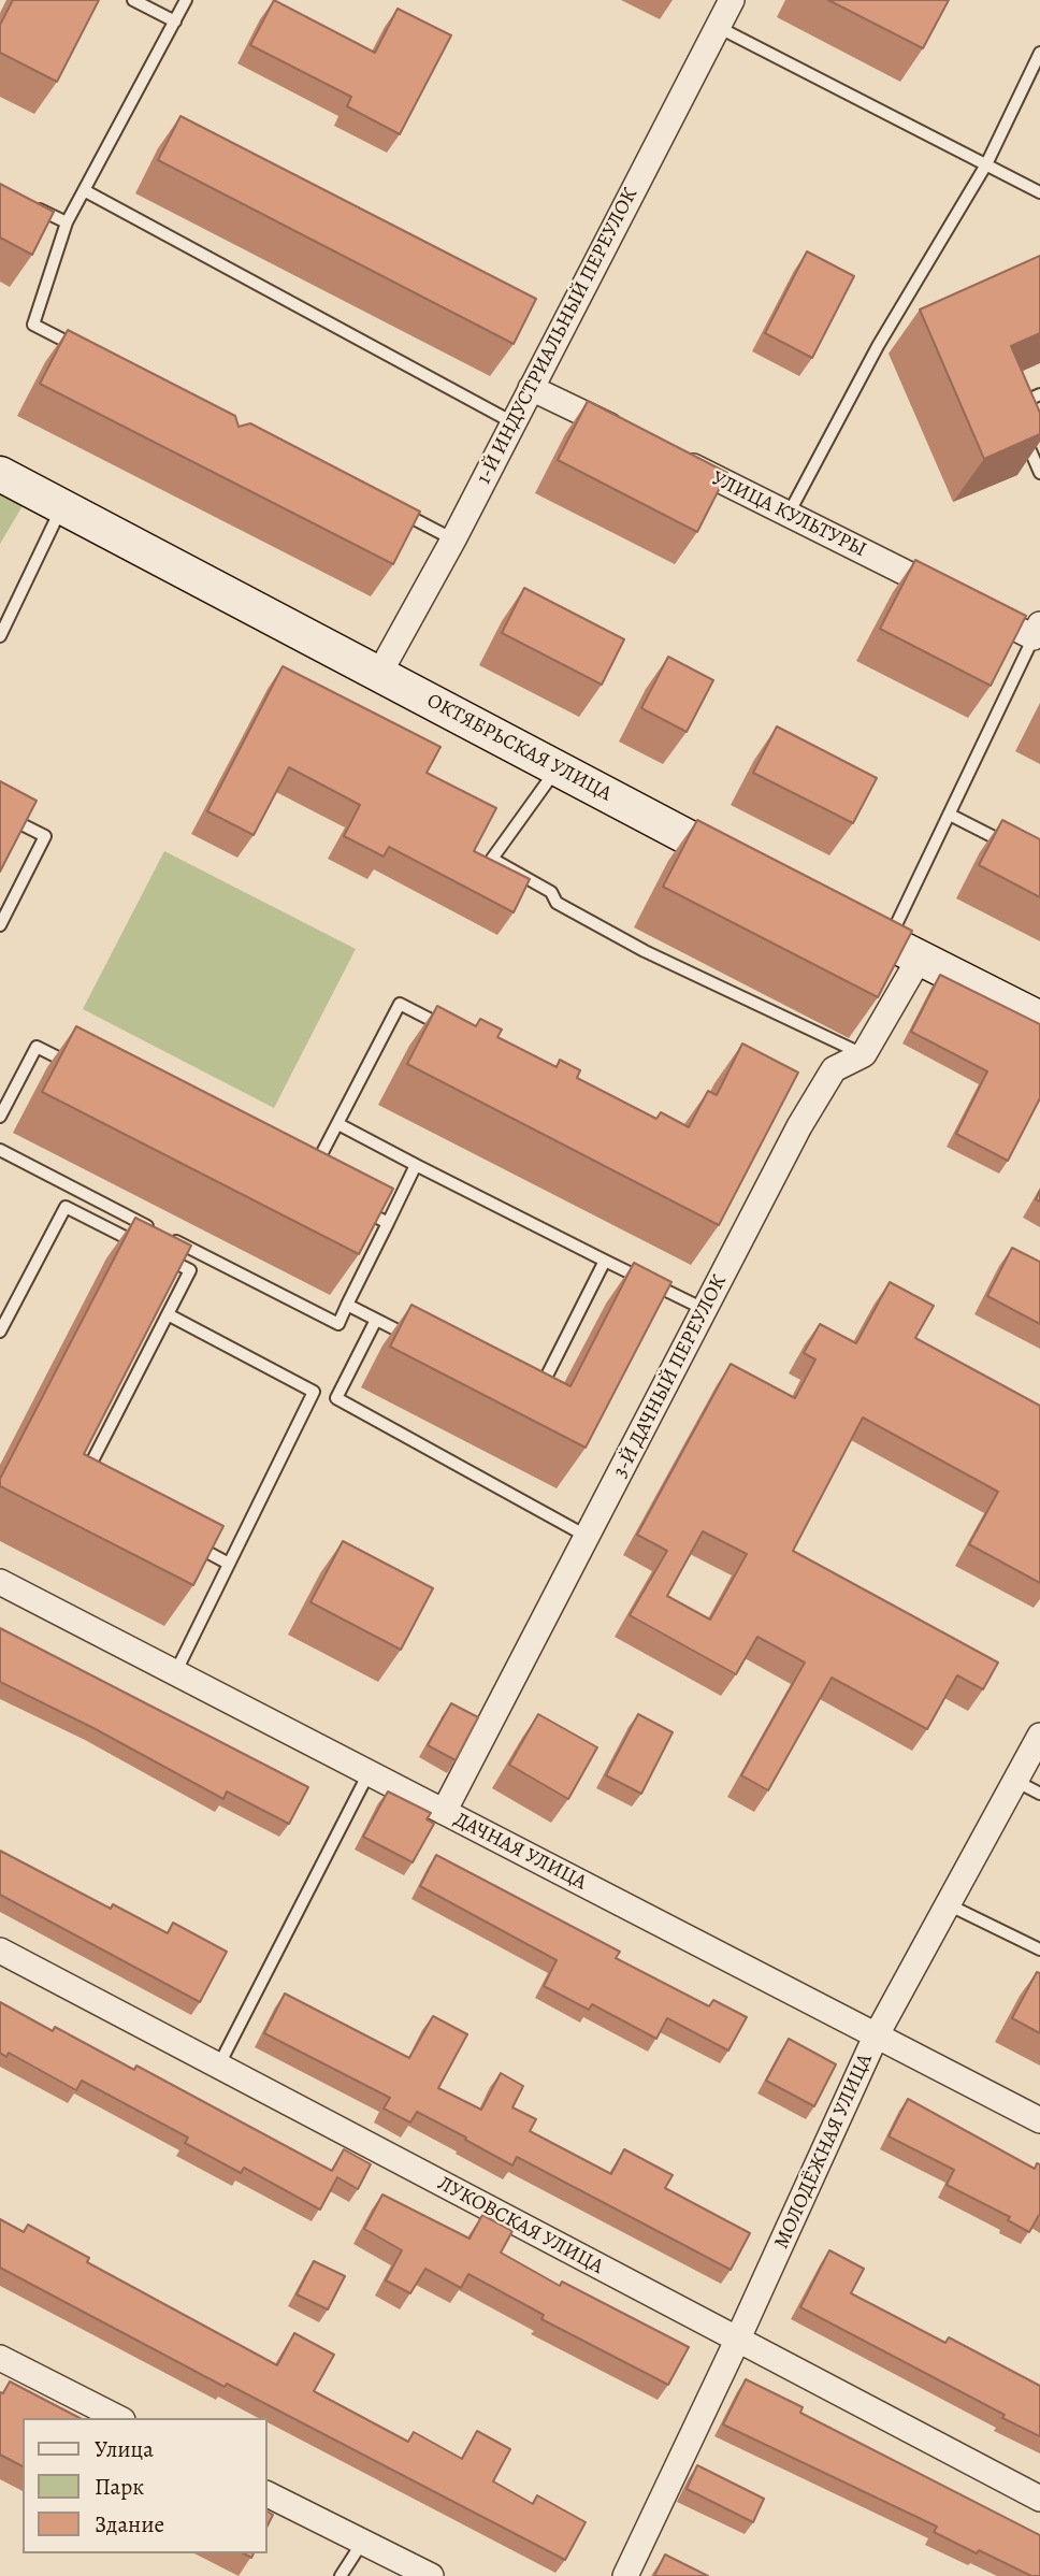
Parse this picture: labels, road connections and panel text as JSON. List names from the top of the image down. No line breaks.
{"streets":{"main road":["ОКТЯБРЬСКАЯ УЛИЦА"],"street":["1-Й ИНДУСТРИАЛЬНЫЙ ПЕРЕУЛОК","УЛИЦА КУЛЬТУРЫ","3-Й ДАЧНЫЙ ПЕРЕУЛОК","ДАЧНАЯ УЛИЦА","МОЛОДЁЖНАЯ УЛИЦА","ЛУКОВСКАЯ УЛИЦА"]},"crossings":[["1-Й ИНДУСТРИАЛЬНЫЙ ПЕРЕУЛОК","ОКТЯБРЬСКАЯ УЛИЦА"],["3-Й ДАЧНЫЙ ПЕРЕУЛОК","ДАЧНАЯ УЛИЦА"],["ДАЧНАЯ УЛИЦА","МОЛОДЁЖНАЯ УЛИЦА"],["МОЛОДЁЖНАЯ УЛИЦА","ЛУКОВСКАЯ УЛИЦА"]],"legend":["Улица","Парк","Здание"]}
